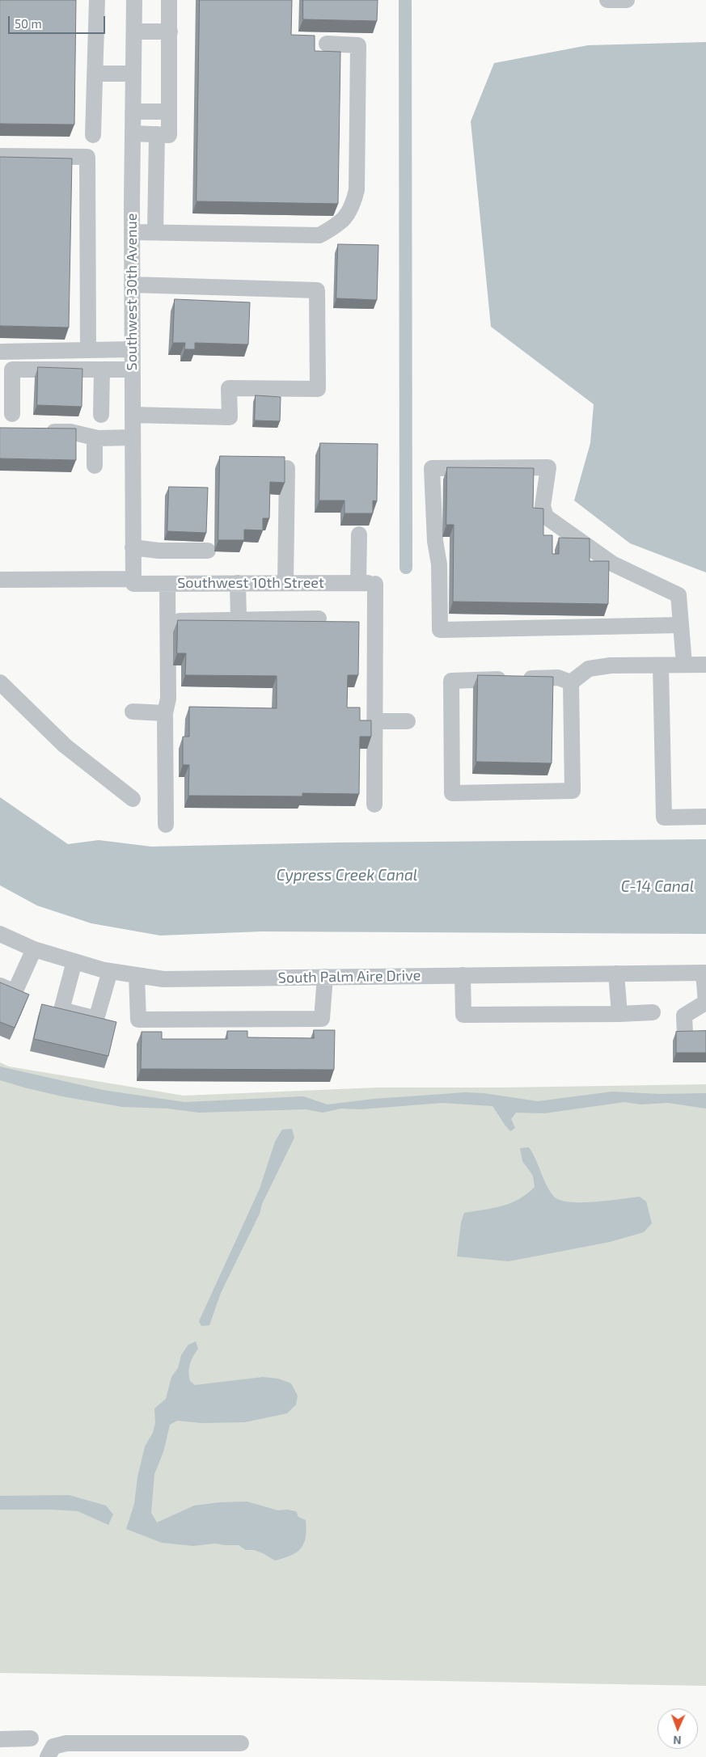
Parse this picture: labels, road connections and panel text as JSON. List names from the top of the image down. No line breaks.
{"streets":{"street":["Southwest 30th Avenue","Southwest 10th Street","South Palm Aire Drive"]},"crossings":[["Southwest 30th Avenue","Southwest 10th Street"]],"water":["Cypress Creek Canal","C-14 Canal"],"scale_bar":"50 m","north":"bottom"}
